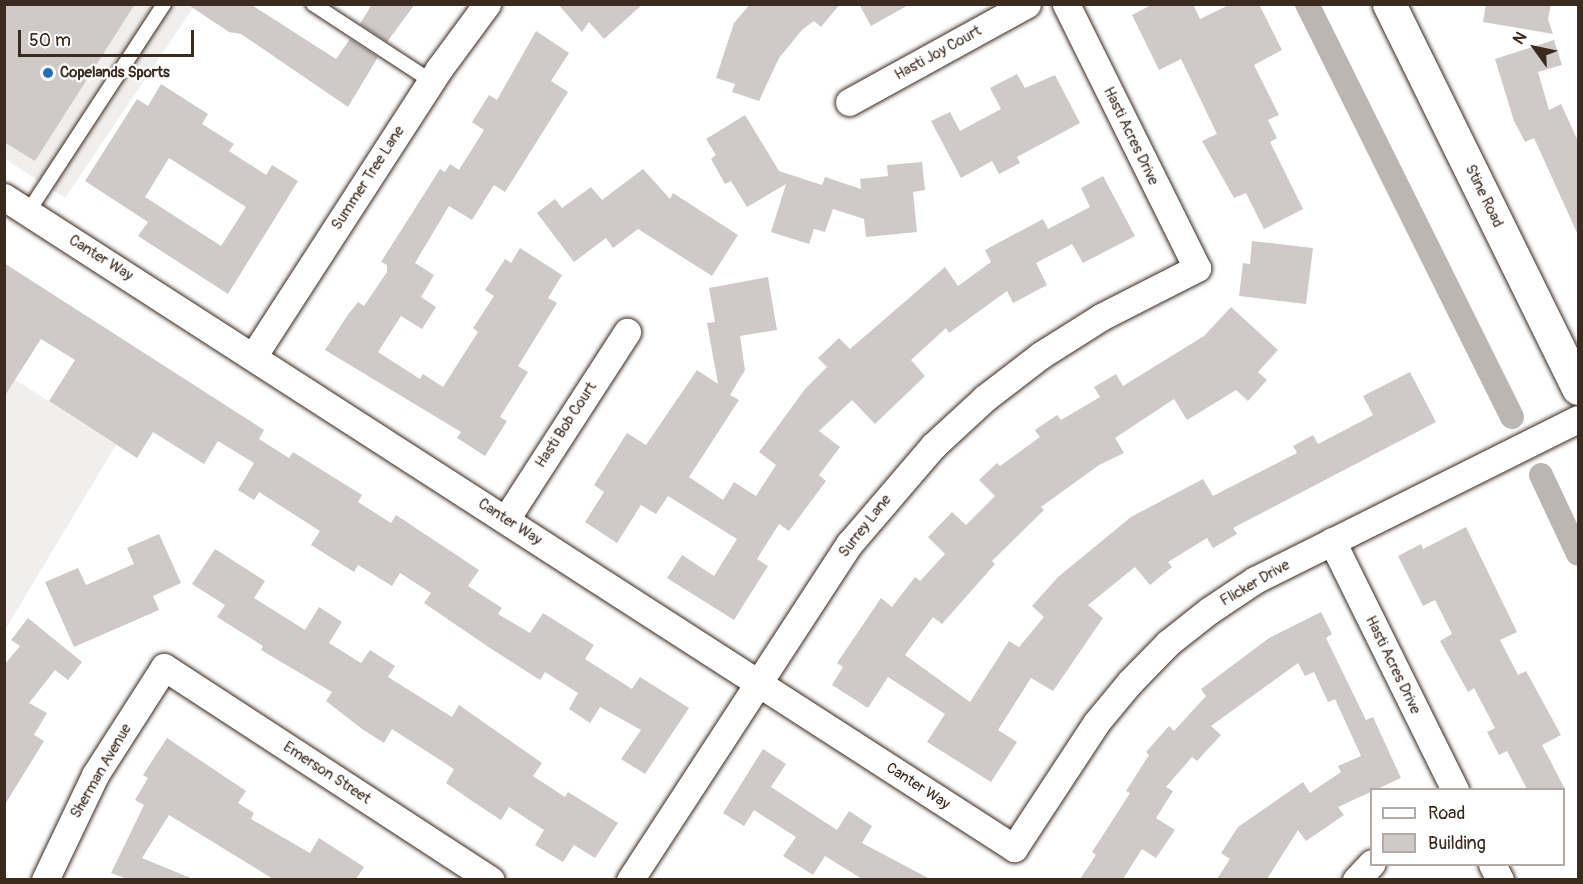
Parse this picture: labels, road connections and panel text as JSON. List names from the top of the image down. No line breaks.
{"streets":{"street":["Hasti Joy Court","Hasti Acres Drive","Summer Tree Lane","Stine Road","Canter Way","Hasti Bob Court","Surrey Lane","Flicker Drive","Sherman Avenue","Emerson Street"]},"crossings":[["Hasti Acres Drive","Surrey Lane"],["Hasti Acres Drive","Flicker Drive"],["Summer Tree Lane","Canter Way"],["Canter Way","Hasti Bob Court"],["Canter Way","Surrey Lane"],["Canter Way","Flicker Drive"],["Sherman Avenue","Emerson Street"]],"places":["Copelands Sports"],"legend":["Road","Building"],"scale_bar":"50 m","north":"top left"}
